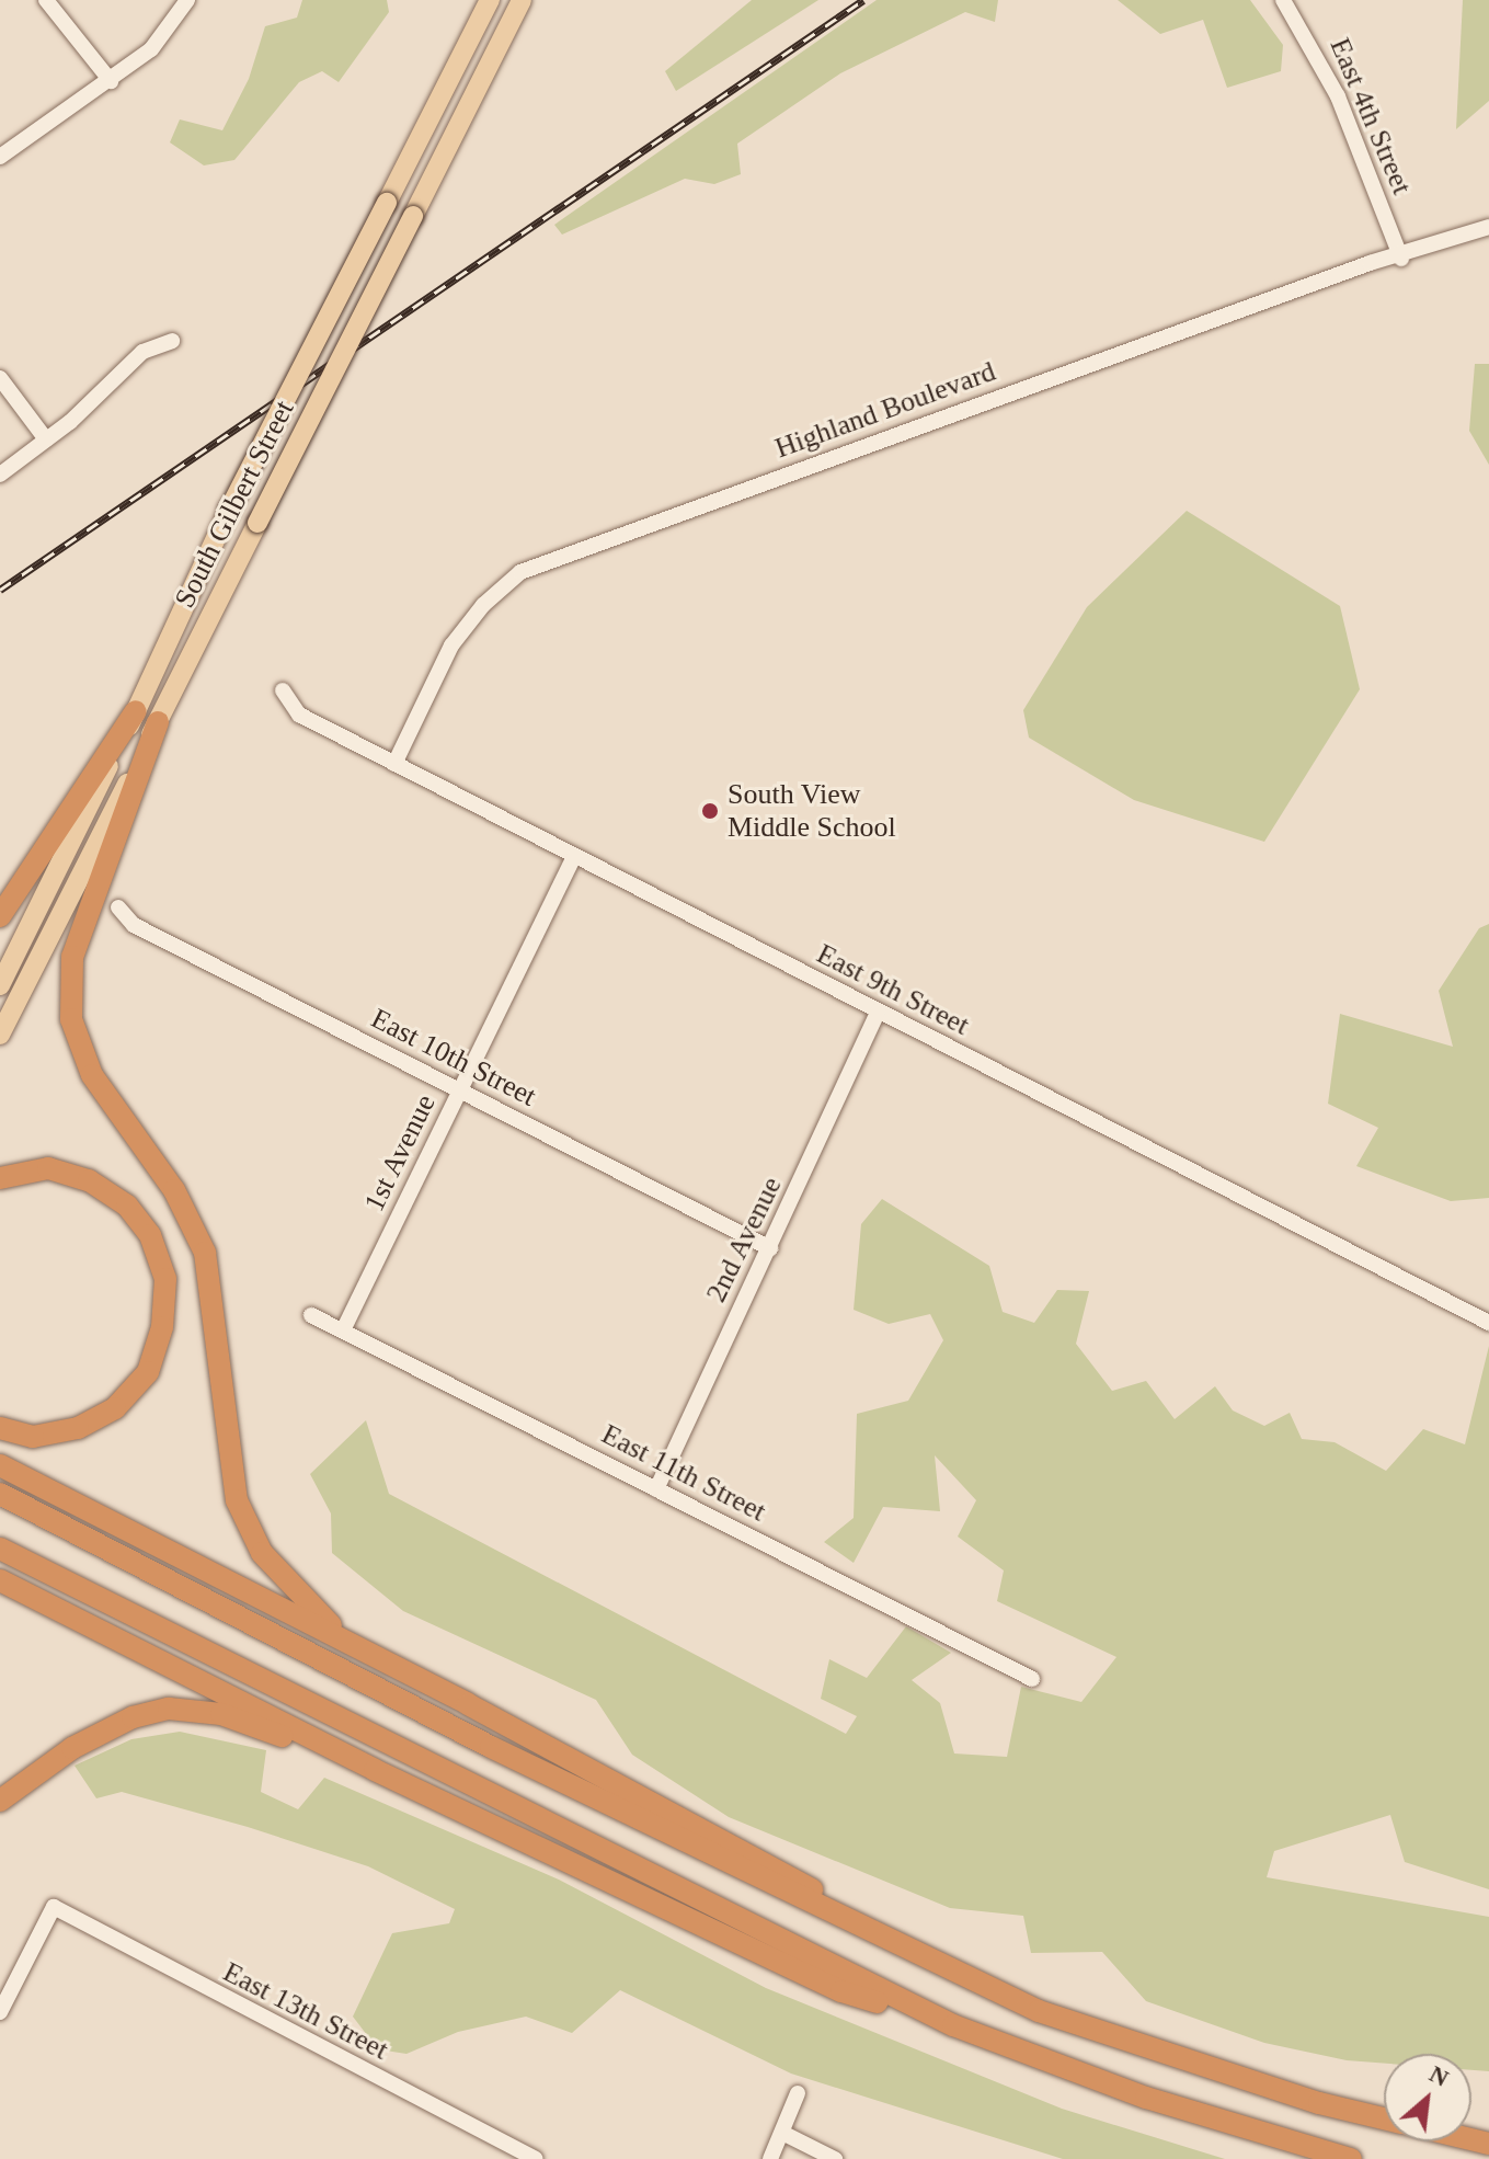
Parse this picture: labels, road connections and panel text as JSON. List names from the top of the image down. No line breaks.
{"streets":{"main road":["South Gilbert Street"],"street":["East 4th Street","Highland Boulevard","East 9th Street","East 10th Street","1st Avenue","2nd Avenue","East 11th Street","East 13th Street"]},"crossings":[["East 4th Street","Highland Boulevard"],["Highland Boulevard","East 9th Street"],["East 9th Street","1st Avenue"],["East 9th Street","2nd Avenue"],["East 10th Street","1st Avenue"],["East 10th Street","2nd Avenue"],["1st Avenue","East 11th Street"],["2nd Avenue","East 11th Street"]],"places":["South View Middle School"],"north":"top right"}
